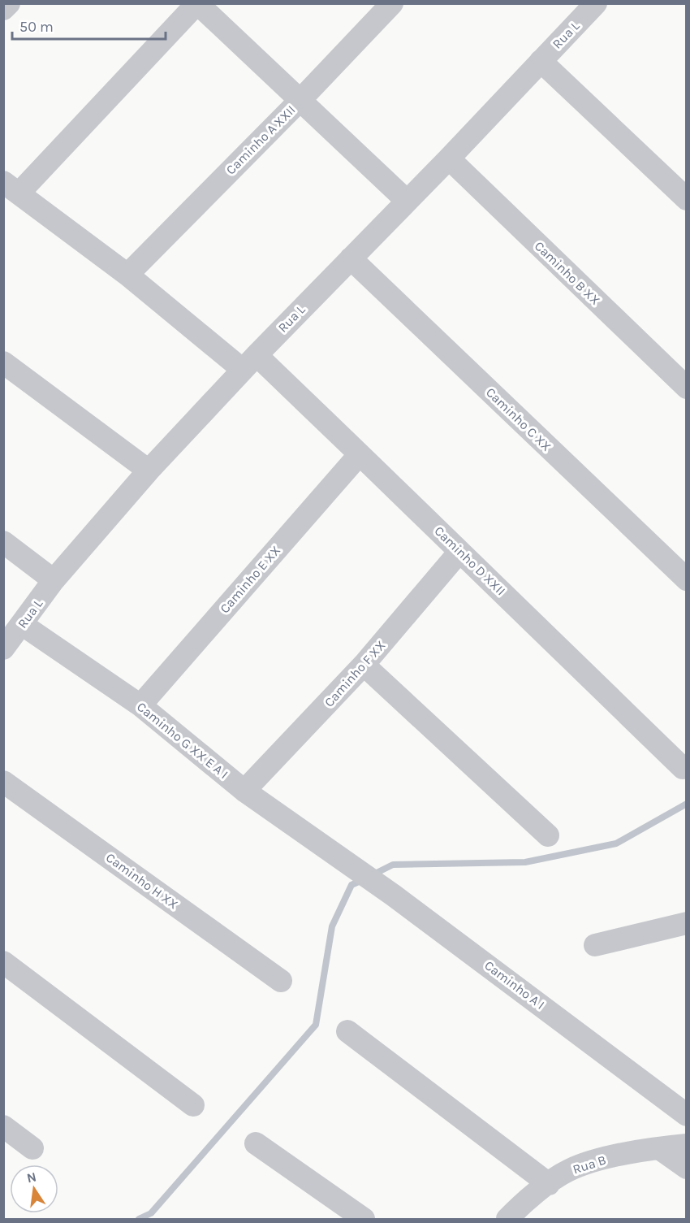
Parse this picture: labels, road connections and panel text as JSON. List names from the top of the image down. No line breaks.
{"streets":{"street":["Rua L","Caminho A XXII","Caminho B XX","Caminho C XX","Caminho D XXII","Caminho E XX","Caminho F XX","Caminho G XX E A I","Caminho H XX","Caminho A I","Rua B"]},"crossings":[["Rua L","Caminho B XX"],["Rua L","Caminho C XX"],["Rua L","Caminho D XXII"],["Rua L","Caminho G XX E A I"],["Caminho A XXII","Caminho D XXII"],["Caminho D XXII","Caminho E XX"],["Caminho D XXII","Caminho F XX"],["Caminho E XX","Caminho G XX E A I"],["Caminho F XX","Caminho G XX E A I"],["Caminho G XX E A I","Caminho A I"]],"scale_bar":"50 m","north":"top"}
